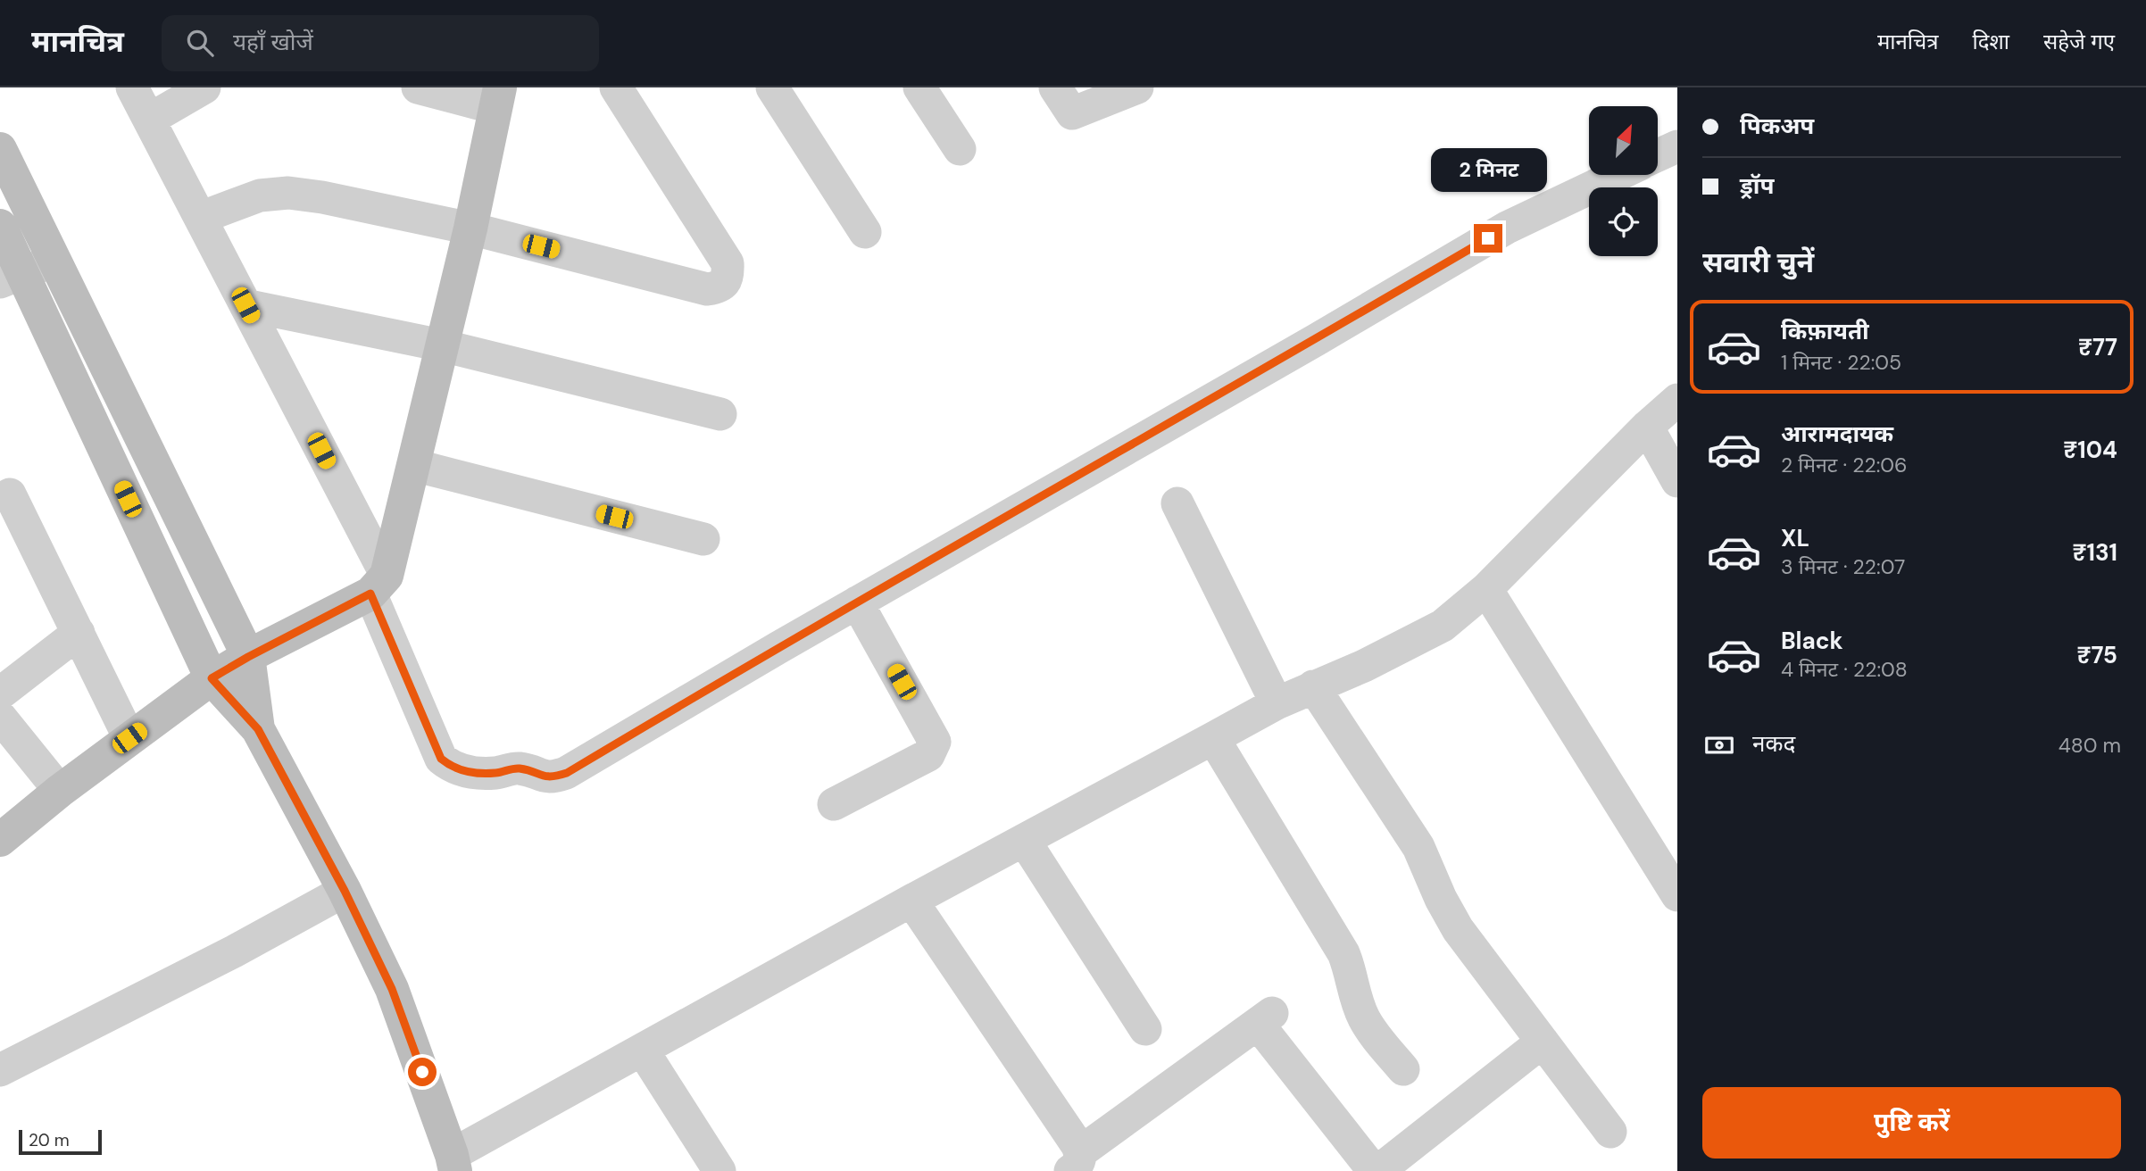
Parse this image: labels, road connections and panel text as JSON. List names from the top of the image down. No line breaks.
{"scale_bar":"20 m","north":"top right","page":{"header":"मानचित्र","search":"यहाँ खोजें","nav":["मानचित्र","दिशा","सहेजे गए"],"banner":["पिकअप","ड्रॉप"],"bubble":"2 मिनट","heading":"सवारी चुनें","list":[{"name":"किफ़ायती","note":"1 मिनट · 22:05","value":"₹77"},{"name":"आरामदायक","note":"2 मिनट · 22:06","value":"₹104"},{"name":"XL","note":"3 मिनट · 22:07","value":"₹131"},{"name":"Black","note":"4 मिनट · 22:08","value":"₹75"}],"pay":["नकद","480 m"],"buttons":"पुष्टि करें","scale":"20 m"}}
